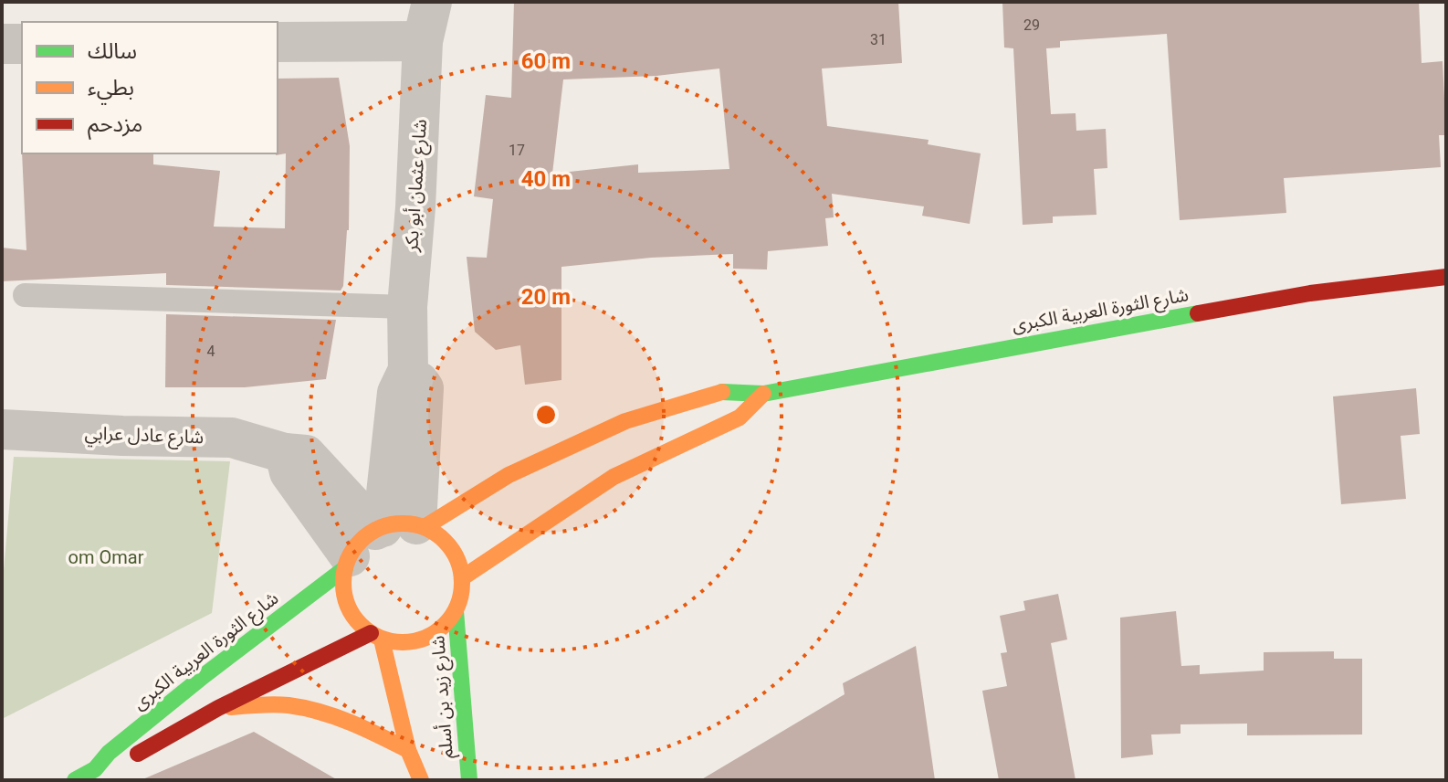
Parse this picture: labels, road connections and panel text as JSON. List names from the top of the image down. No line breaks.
{"streets":{"street":["شارع عثمان أبو بكر","شارع الثورة العربية الكبرى","شارع عادل عرابي","شارع زيد بن أسلم"]},"crossings":[["شارع عثمان أبو بكر","شارع الثورة العربية الكبرى"],["شارع عثمان أبو بكر","شارع عادل عرابي"],["شارع عثمان أبو بكر","شارع زيد بن أسلم"],["شارع الثورة العربية الكبرى","شارع عادل عرابي"],["شارع الثورة العربية الكبرى","شارع زيد بن أسلم"],["شارع عادل عرابي","شارع زيد بن أسلم"]],"parks":["om Omar"],"house_numbers":["29","31","17","4"],"legend":["سالك","بطيء","مزدحم"],"rings":["60 m","40 m","20 m"]}
